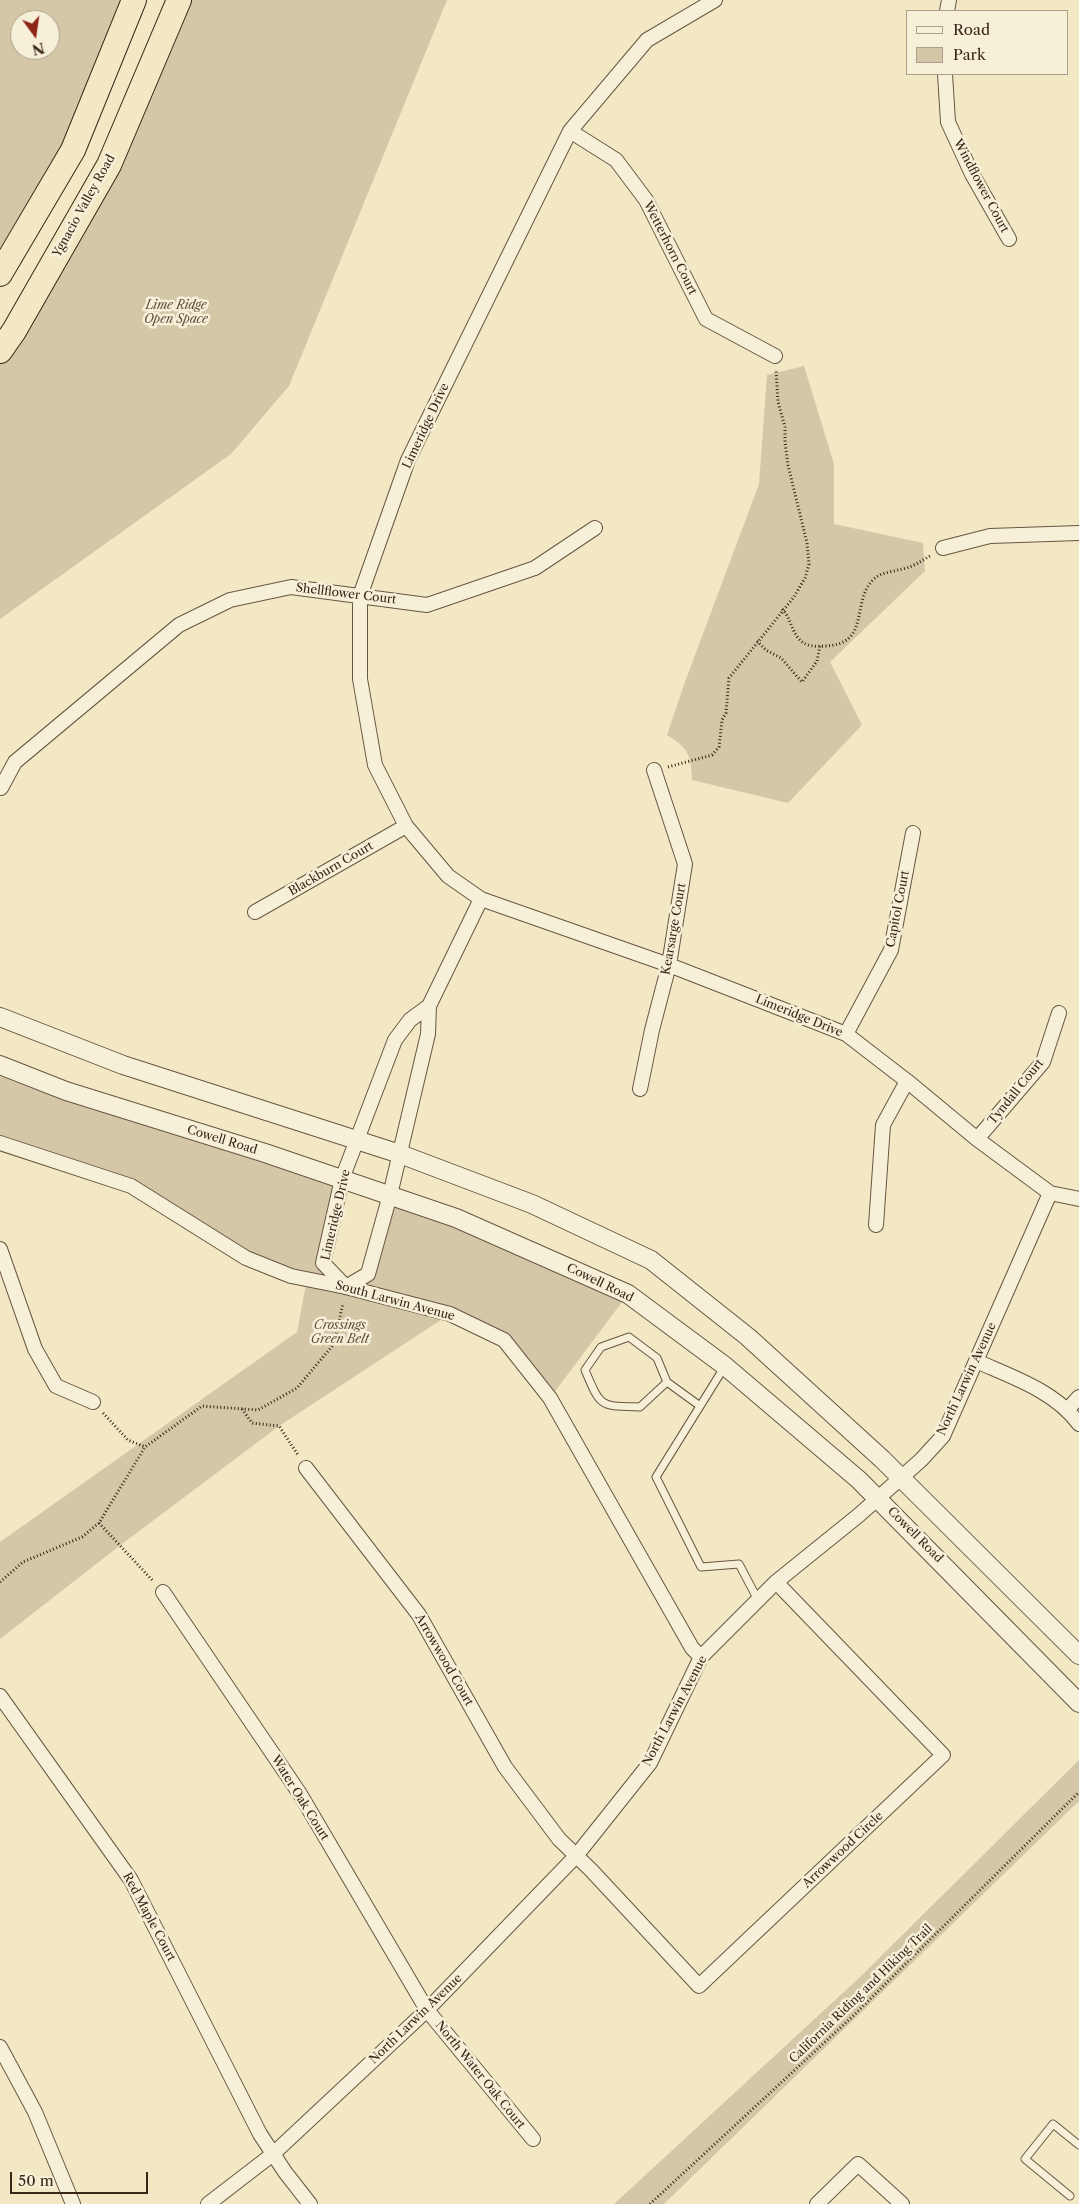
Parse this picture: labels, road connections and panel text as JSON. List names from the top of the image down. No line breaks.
{"streets":{"highway":["Ygnacio Valley Road"],"street":["Windflower Court","Wetterhorn Court","Limeridge Drive","Shellflower Court","Blackburn Court","Capitol Court","Kearsarge Court","Tyndall Court","Cowell Road","South Larwin Avenue","North Larwin Avenue","Arrowwood Court","Water Oak Court","Arrowwood Circle","Red Maple Court","North Water Oak Court"],"path":["California Riding and Hiking Trail"]},"crossings":[["Wetterhorn Court","Limeridge Drive"],["Limeridge Drive","Shellflower Court"],["Limeridge Drive","Blackburn Court"],["Limeridge Drive","Capitol Court"],["Limeridge Drive","Kearsarge Court"],["Limeridge Drive","Tyndall Court"],["Limeridge Drive","Cowell Road"],["Limeridge Drive","South Larwin Avenue"],["Limeridge Drive","North Larwin Avenue"],["Cowell Road","North Larwin Avenue"],["South Larwin Avenue","North Larwin Avenue"],["North Larwin Avenue","Arrowwood Court"],["North Larwin Avenue","Water Oak Court"],["North Larwin Avenue","Arrowwood Circle"],["North Larwin Avenue","Red Maple Court"],["North Larwin Avenue","North Water Oak Court"],["Arrowwood Court","Arrowwood Circle"],["Water Oak Court","North Water Oak Court"]],"parks":["Lime Ridge Open Space","Crossings Green Belt"],"legend":["Road","Park"],"scale_bar":"50 m","north":"bottom"}
